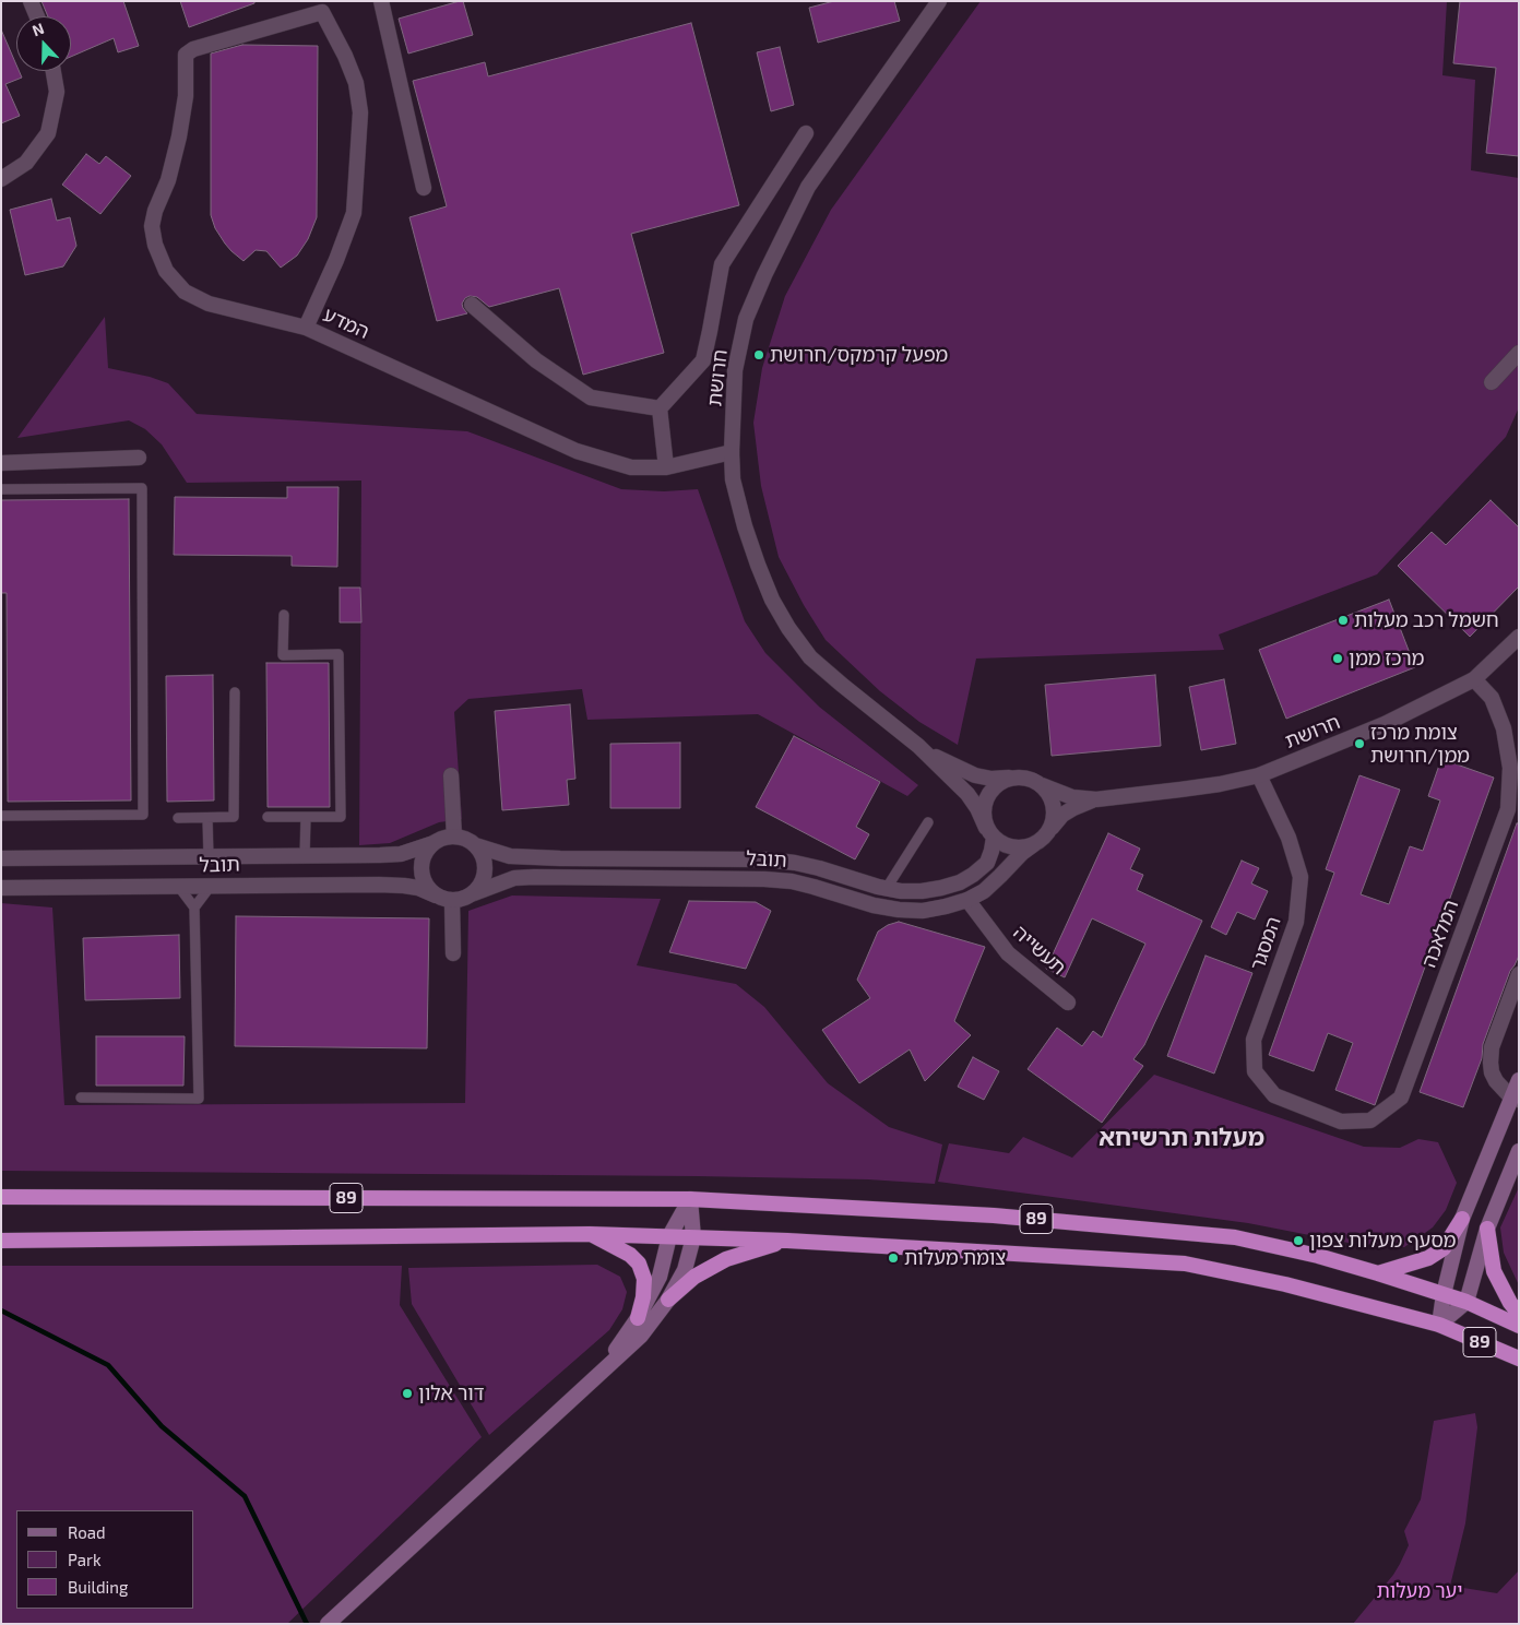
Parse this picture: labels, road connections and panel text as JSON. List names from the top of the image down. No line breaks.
{"streets":{"highway":["89"],"street":["המדע","חרושת","תובל","המלאכה","המסגר","תעשייה"]},"crossings":[["המדע","חרושת"],["חרושת","תובל"],["חרושת","המלאכה"],["חרושת","המסגר"],["תובל","תעשייה"],["המלאכה","המסגר"]],"districts":["מעלות תרשיחא"],"parks":["יער מעלות"],"places":["מפעל קרמקס/חרושת","חשמל רכב מעלות","מרכז ממן","צומת מרכז ממן/חרושת","מסעף מעלות צפון","צומת מעלות","דור אלון"],"legend":["Road","Park","Building"],"north":"top"}
